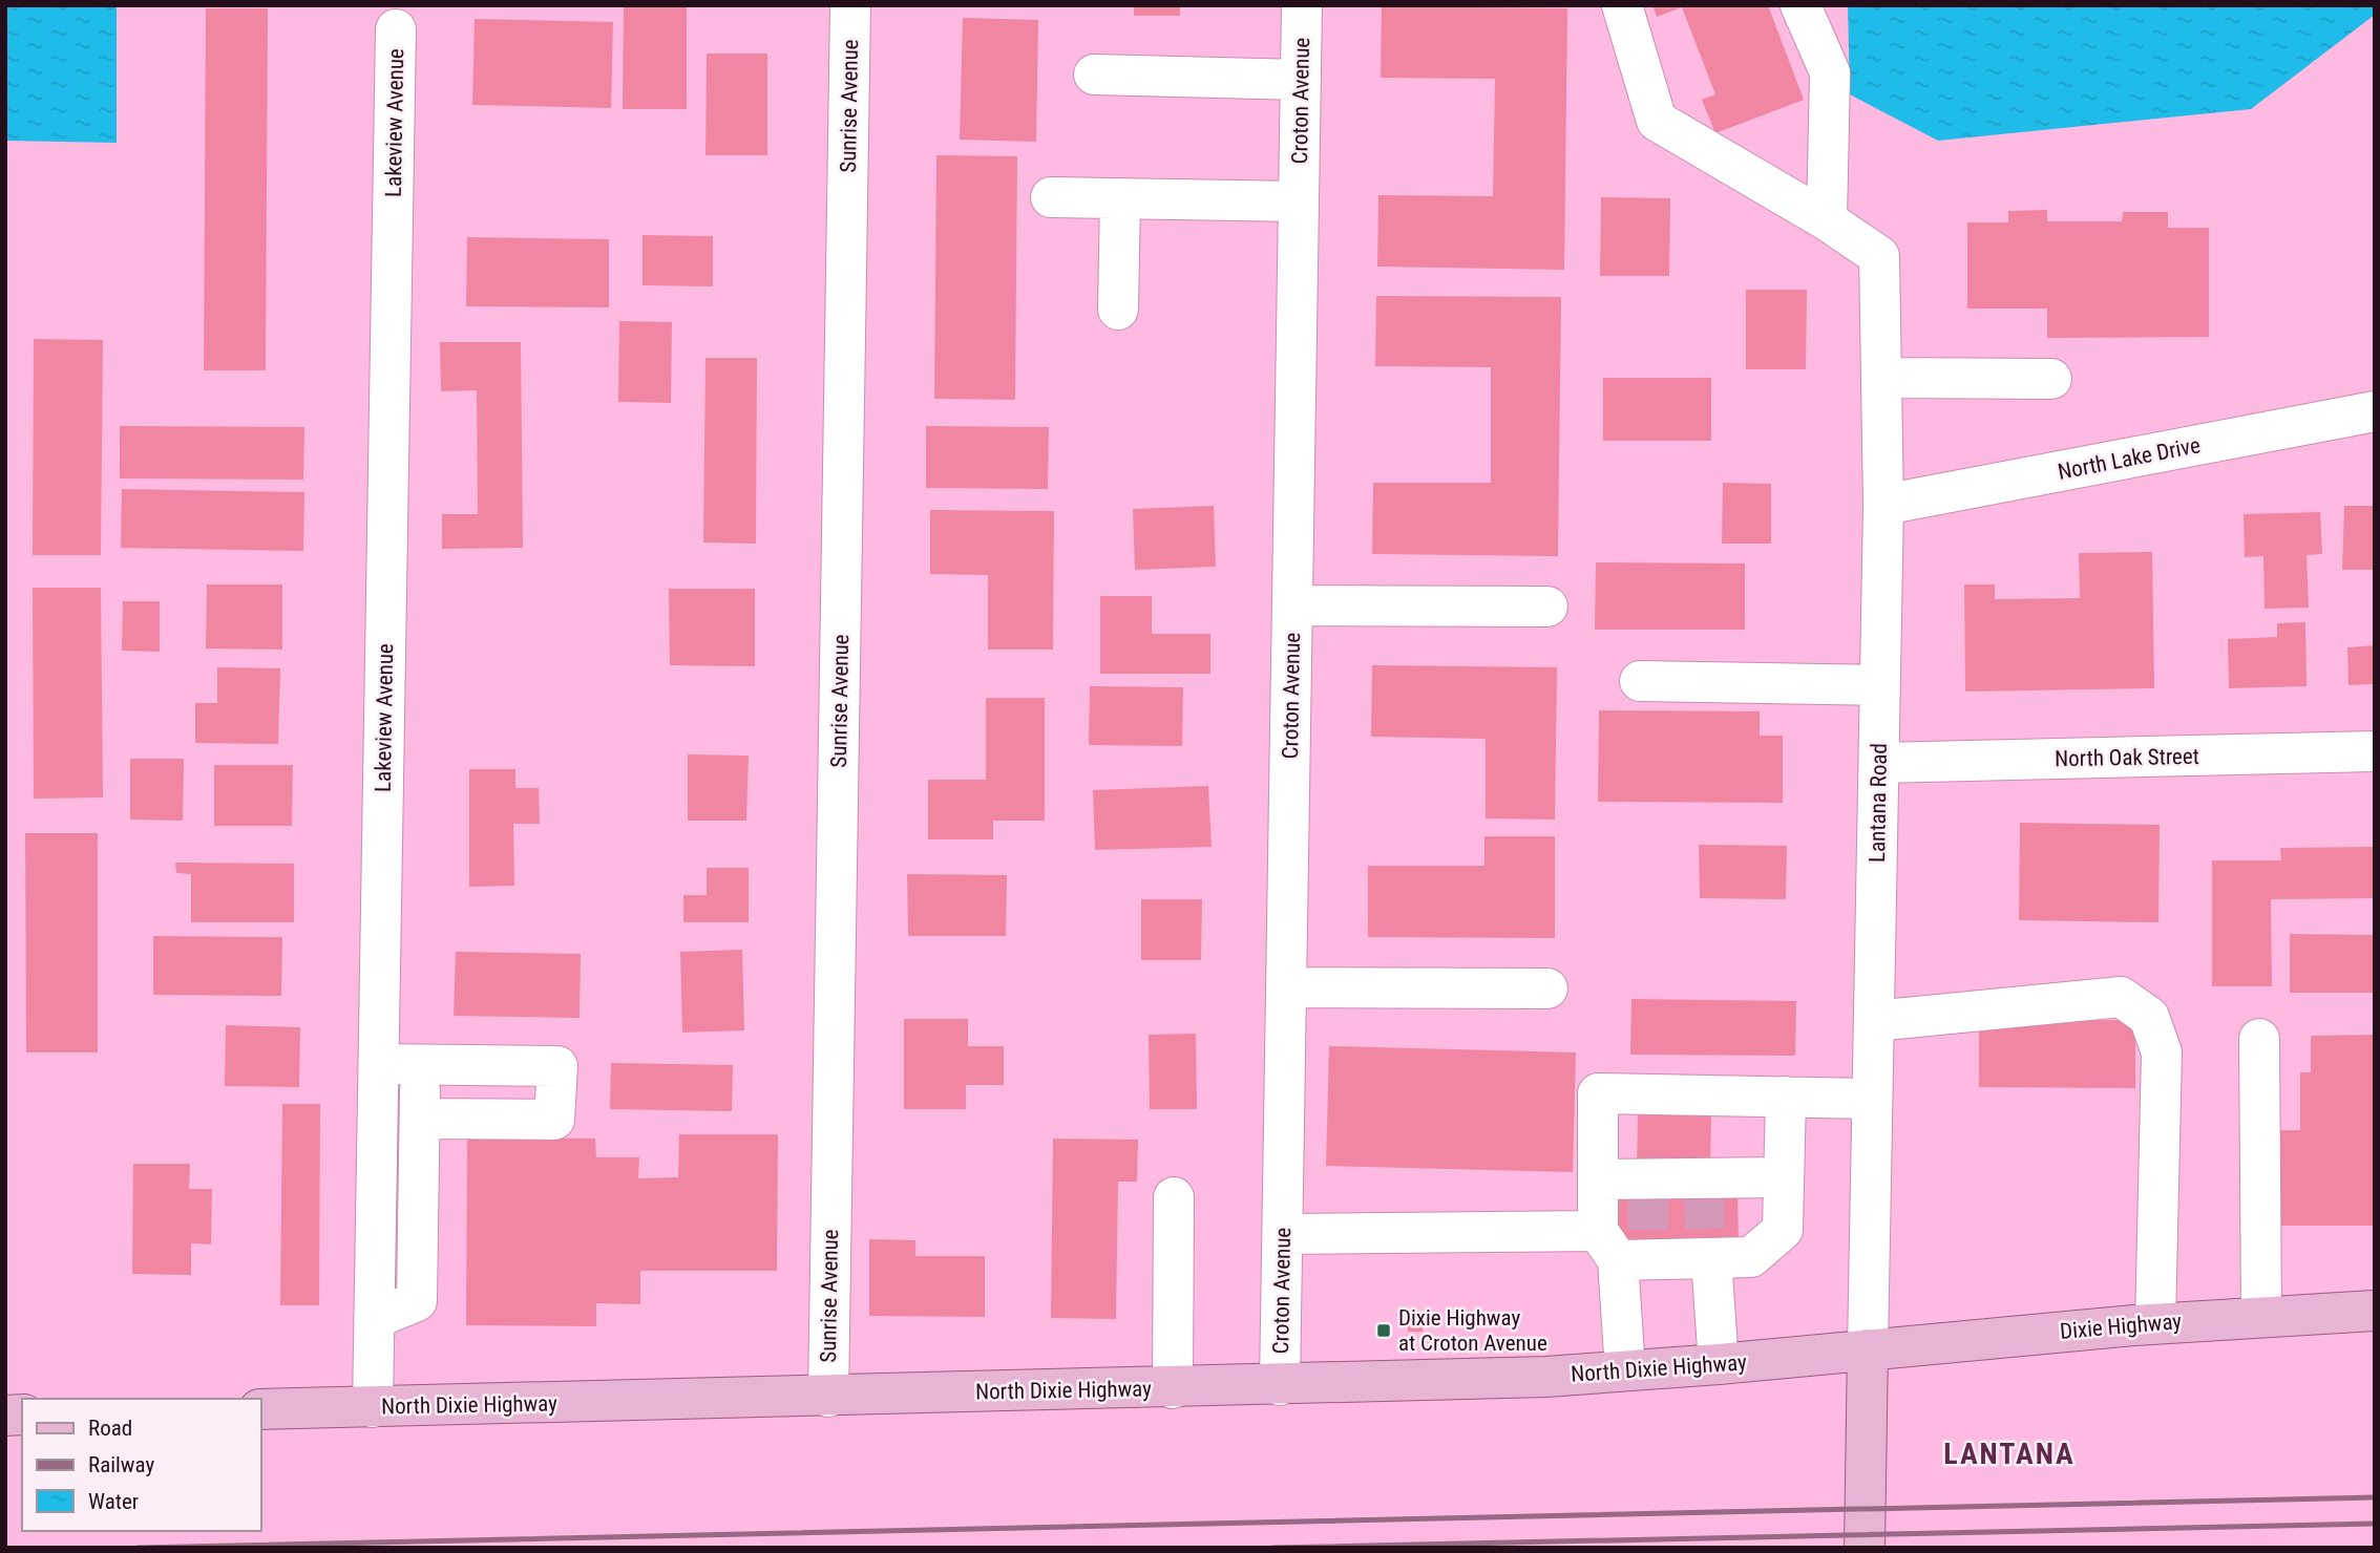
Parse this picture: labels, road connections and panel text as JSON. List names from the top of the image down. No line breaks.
{"streets":{"main road":["Dixie Highway","North Dixie Highway"],"street":["Croton Avenue","Sunrise Avenue","Lakeview Avenue","North Lake Drive","North Oak Street","Lantana Road"]},"crossings":[["Croton Avenue","North Dixie Highway"],["Sunrise Avenue","North Dixie Highway"],["Lakeview Avenue","North Dixie Highway"],["North Lake Drive","Lantana Road"],["North Oak Street","Lantana Road"],["Lantana Road","Dixie Highway"],["Lantana Road","North Dixie Highway"],["Dixie Highway","North Dixie Highway"]],"districts":["LANTANA"],"places":{"transit":["Dixie Highway at Croton Avenue"]},"legend":["Road","Railway","Water"]}
